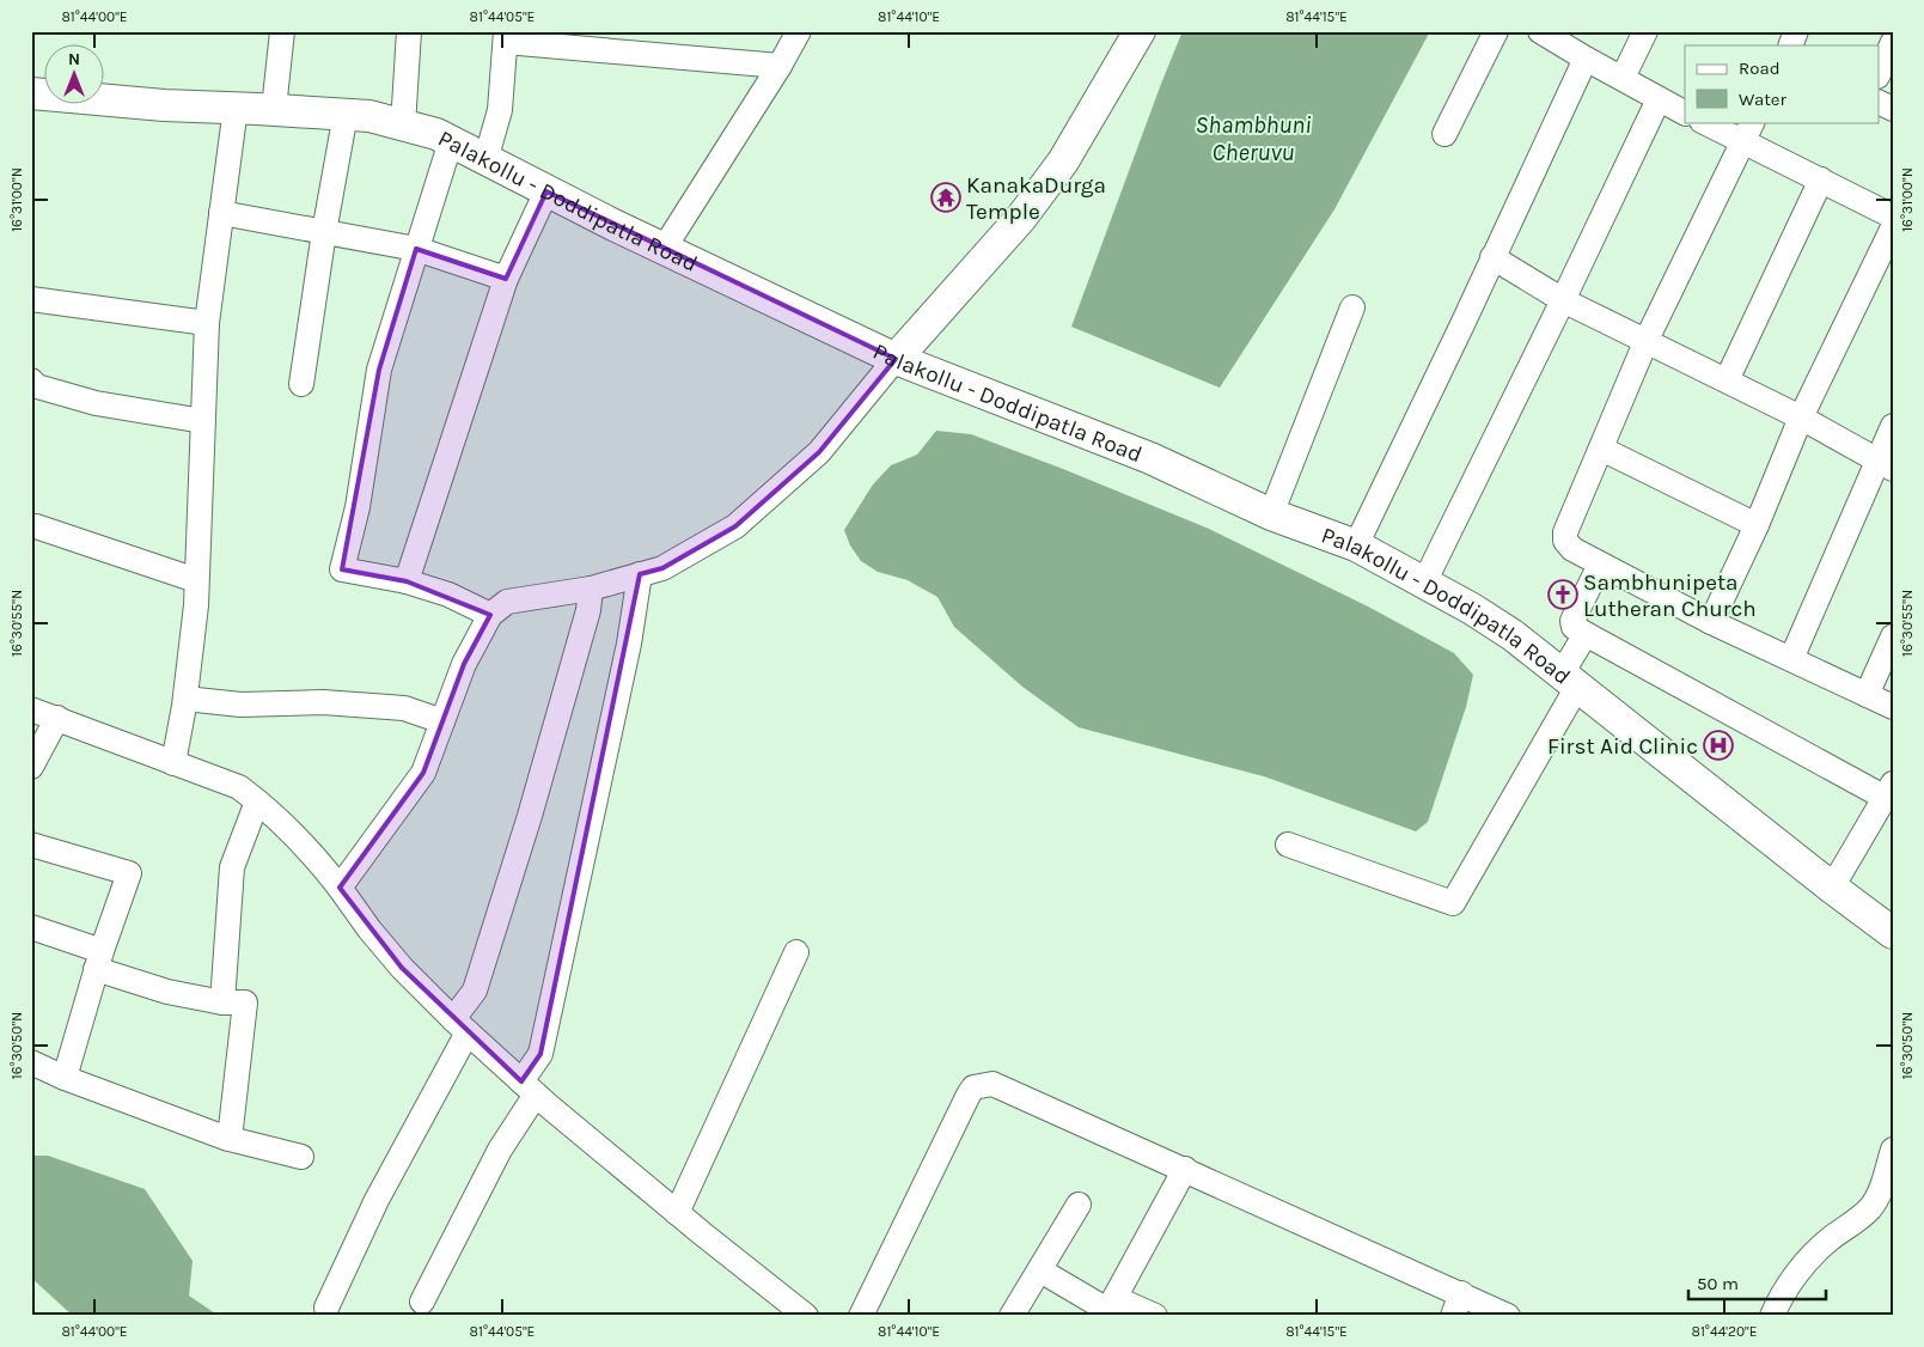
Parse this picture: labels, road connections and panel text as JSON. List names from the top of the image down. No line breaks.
{"streets":{"main road":["Palakollu - Doddipatla Road"]},"water":["Shambhuni Cheruvu"],"places":{"temple":["KanakaDurga Temple"],"church":["Sambhunipeta Lutheran Church"],"hospital":["First Aid Clinic"]},"legend":["Road","Water"],"scale_bar":"50 m","north":"top","coordinates":["81°44'00\"E","81°44'05\"E","81°44'10\"E","81°44'15\"E","16°31'00\"N","16°30'55\"N","16°30'50\"N","81°44'20\"E"]}
